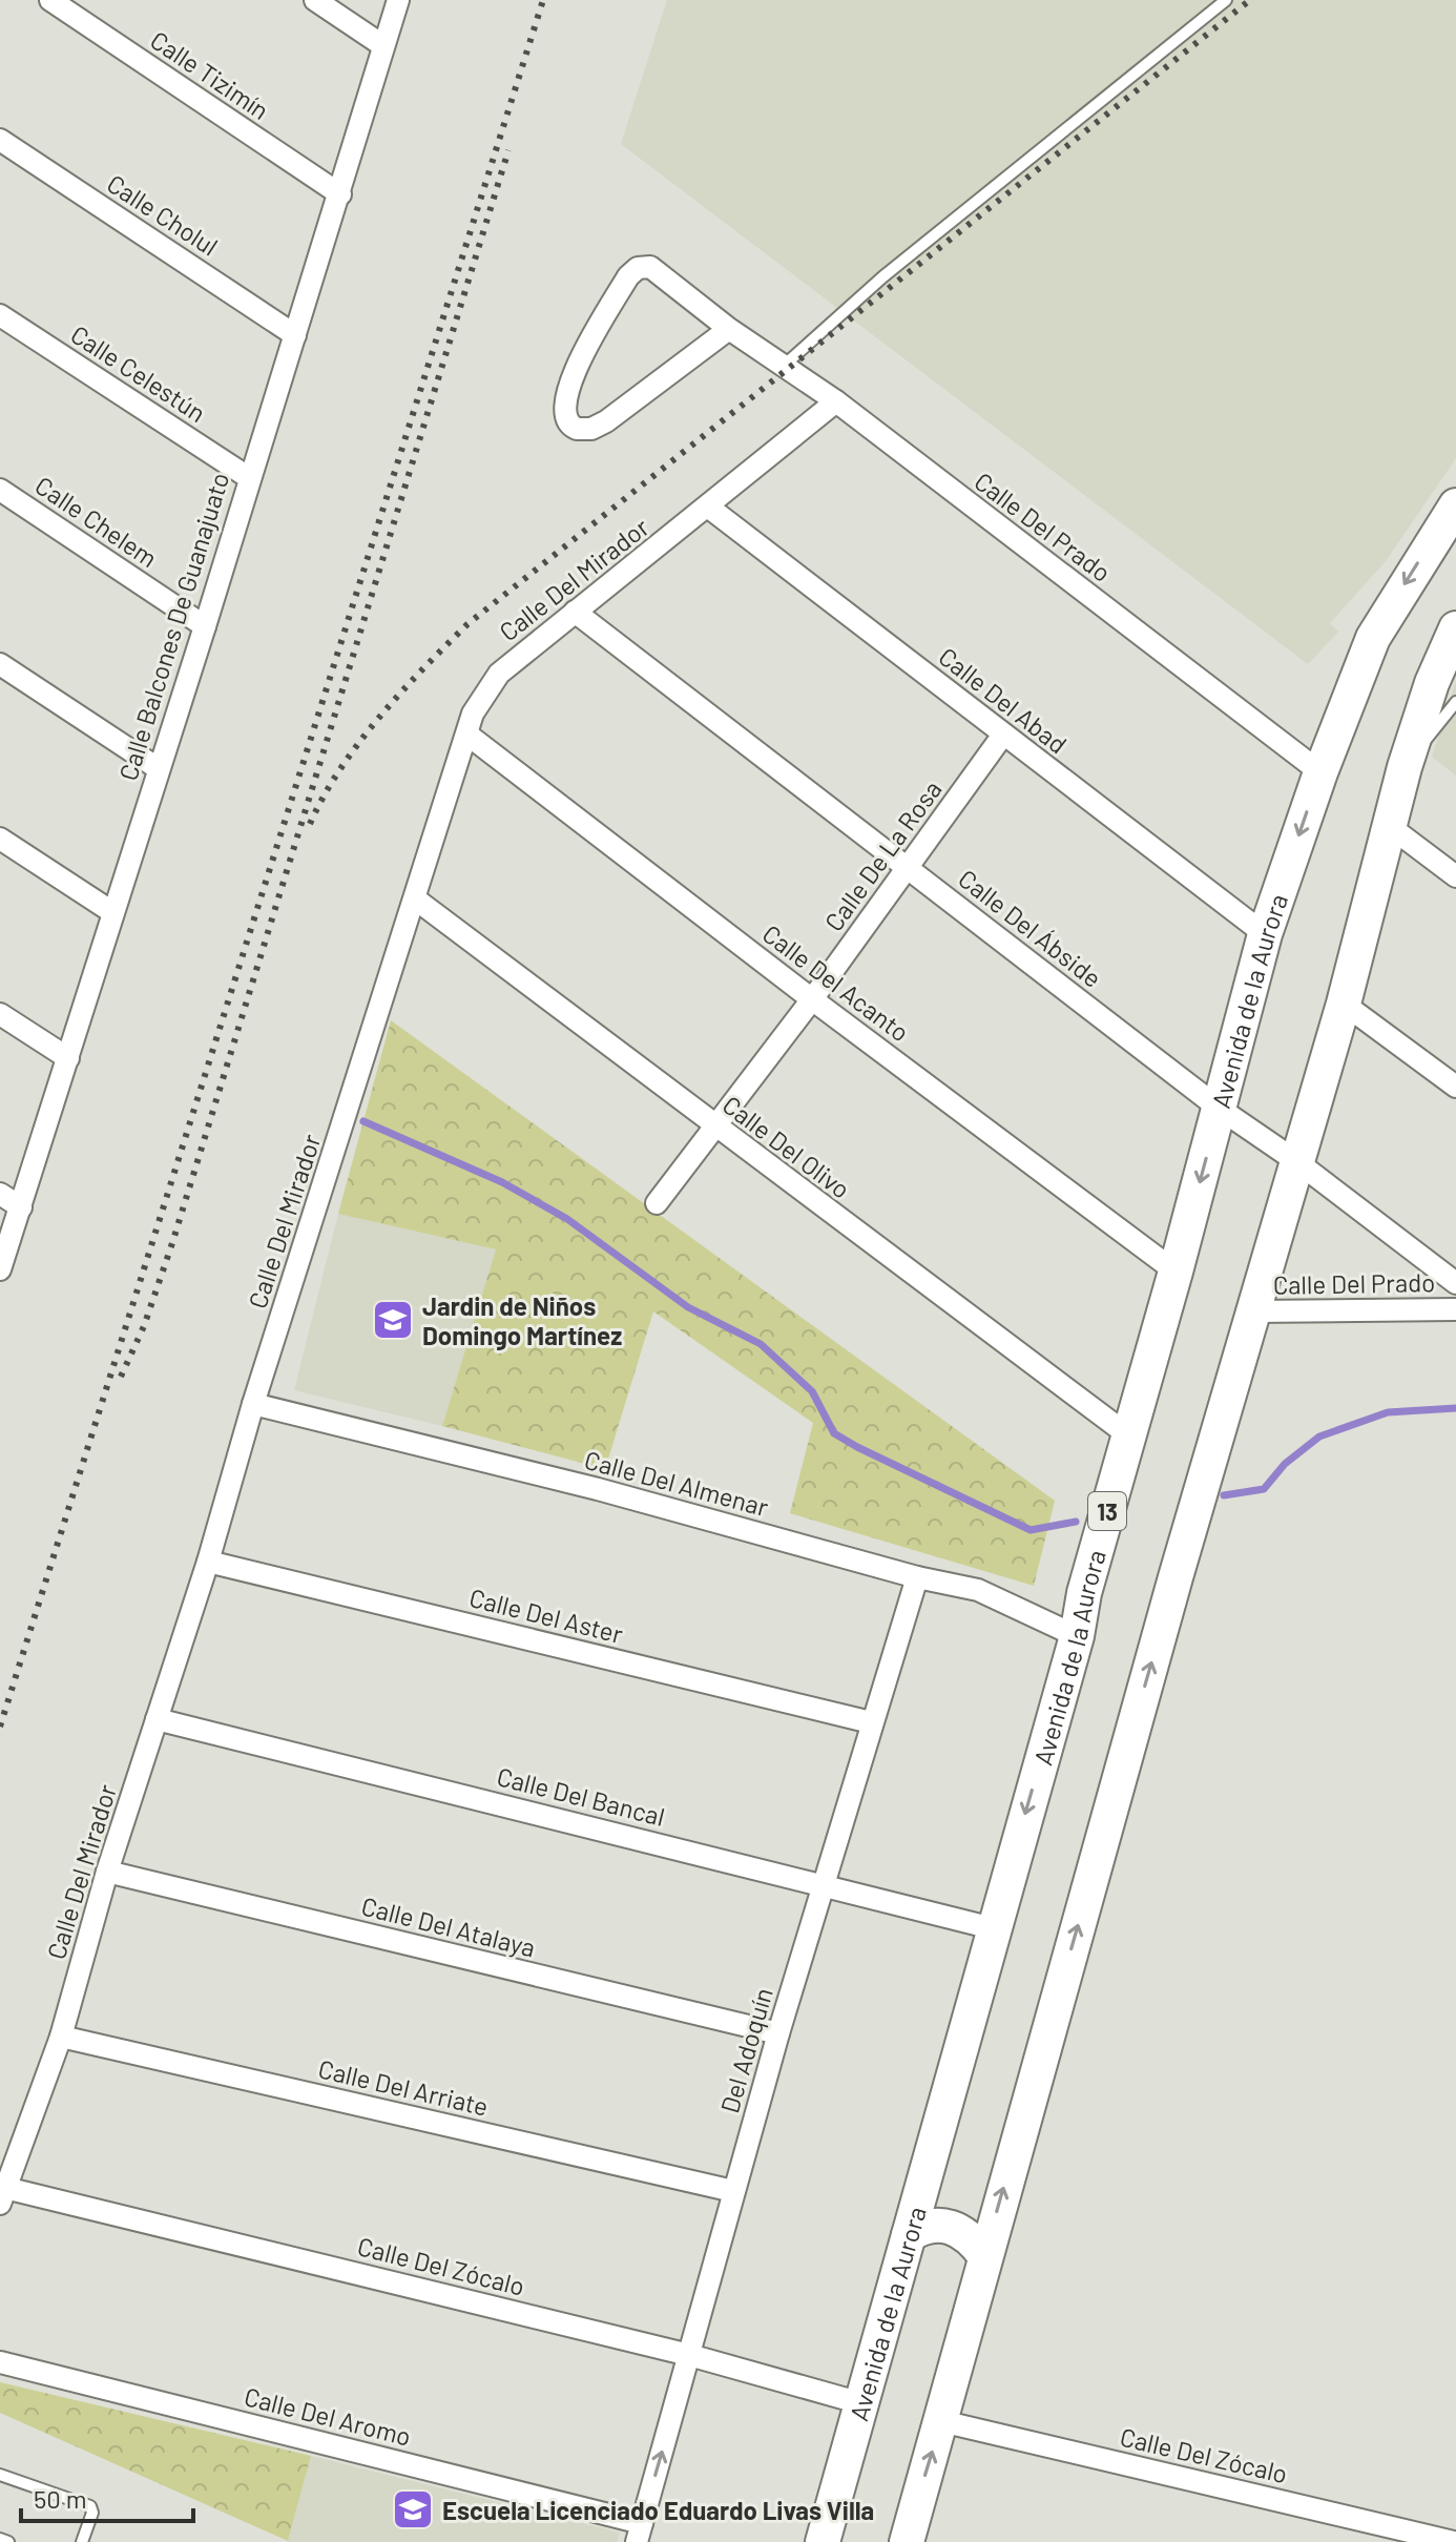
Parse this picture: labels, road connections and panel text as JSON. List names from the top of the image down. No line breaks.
{"streets":{"main road":["Avenida de la Aurora","13"],"street":["Calle Tizimín","Calle Cholul","Calle Celestún","Calle Chelem","Calle Del Prado","Calle Del Mirador","Calle Balcones De Guanajuato","Calle Del Abad","Calle De La Rosa","Calle Del Ábside","Calle Del Acanto","Calle Del Olivo","Calle Del Almenar","Calle Del Aster","Calle Del Bancal","Calle Del Atalaya","Del Adoquín","Calle Del Arriate","Calle Del Zócalo","Calle Del Aromo"]},"crossings":[["Calle Tizimín","Calle Balcones De Guanajuato"],["Calle Cholul","Calle Balcones De Guanajuato"],["Calle Celestún","Calle Balcones De Guanajuato"],["Calle Chelem","Calle Balcones De Guanajuato"],["Calle Del Prado","Calle Del Mirador"],["Calle Del Prado","Avenida de la Aurora"],["Calle Del Mirador","Calle Del Abad"],["Calle Del Mirador","Calle Del Ábside"],["Calle Del Mirador","Calle Del Acanto"],["Calle Del Mirador","Calle Del Olivo"],["Calle Del Mirador","Calle Del Almenar"],["Calle Del Mirador","Calle Del Aster"],["Calle Del Mirador","Calle Del Bancal"],["Calle Del Mirador","Calle Del Atalaya"],["Calle Del Mirador","Calle Del Arriate"],["Calle Del Mirador","Calle Del Zócalo"],["Calle Del Abad","Calle De La Rosa"],["Calle Del Abad","Avenida de la Aurora"],["Calle De La Rosa","Calle Del Ábside"],["Calle De La Rosa","Calle Del Acanto"],["Calle De La Rosa","Calle Del Olivo"],["Calle Del Ábside","Avenida de la Aurora"],["Calle Del Acanto","Avenida de la Aurora"],["Avenida de la Aurora","Calle Del Olivo"],["Avenida de la Aurora","Calle Del Almenar"],["Avenida de la Aurora","Calle Del Bancal"],["Avenida de la Aurora","Calle Del Zócalo"],["Calle Del Almenar","Del Adoquín"],["Calle Del Aster","Del Adoquín"],["Calle Del Bancal","Del Adoquín"],["Calle Del Atalaya","Del Adoquín"],["Del Adoquín","Calle Del Arriate"],["Del Adoquín","Calle Del Zócalo"],["Del Adoquín","Calle Del Aromo"]],"places":{"school or university":["Jardin de Niños Domingo Martínez","Escuela Licenciado Eduardo Livas Villa"]},"scale_bar":"50 m"}
